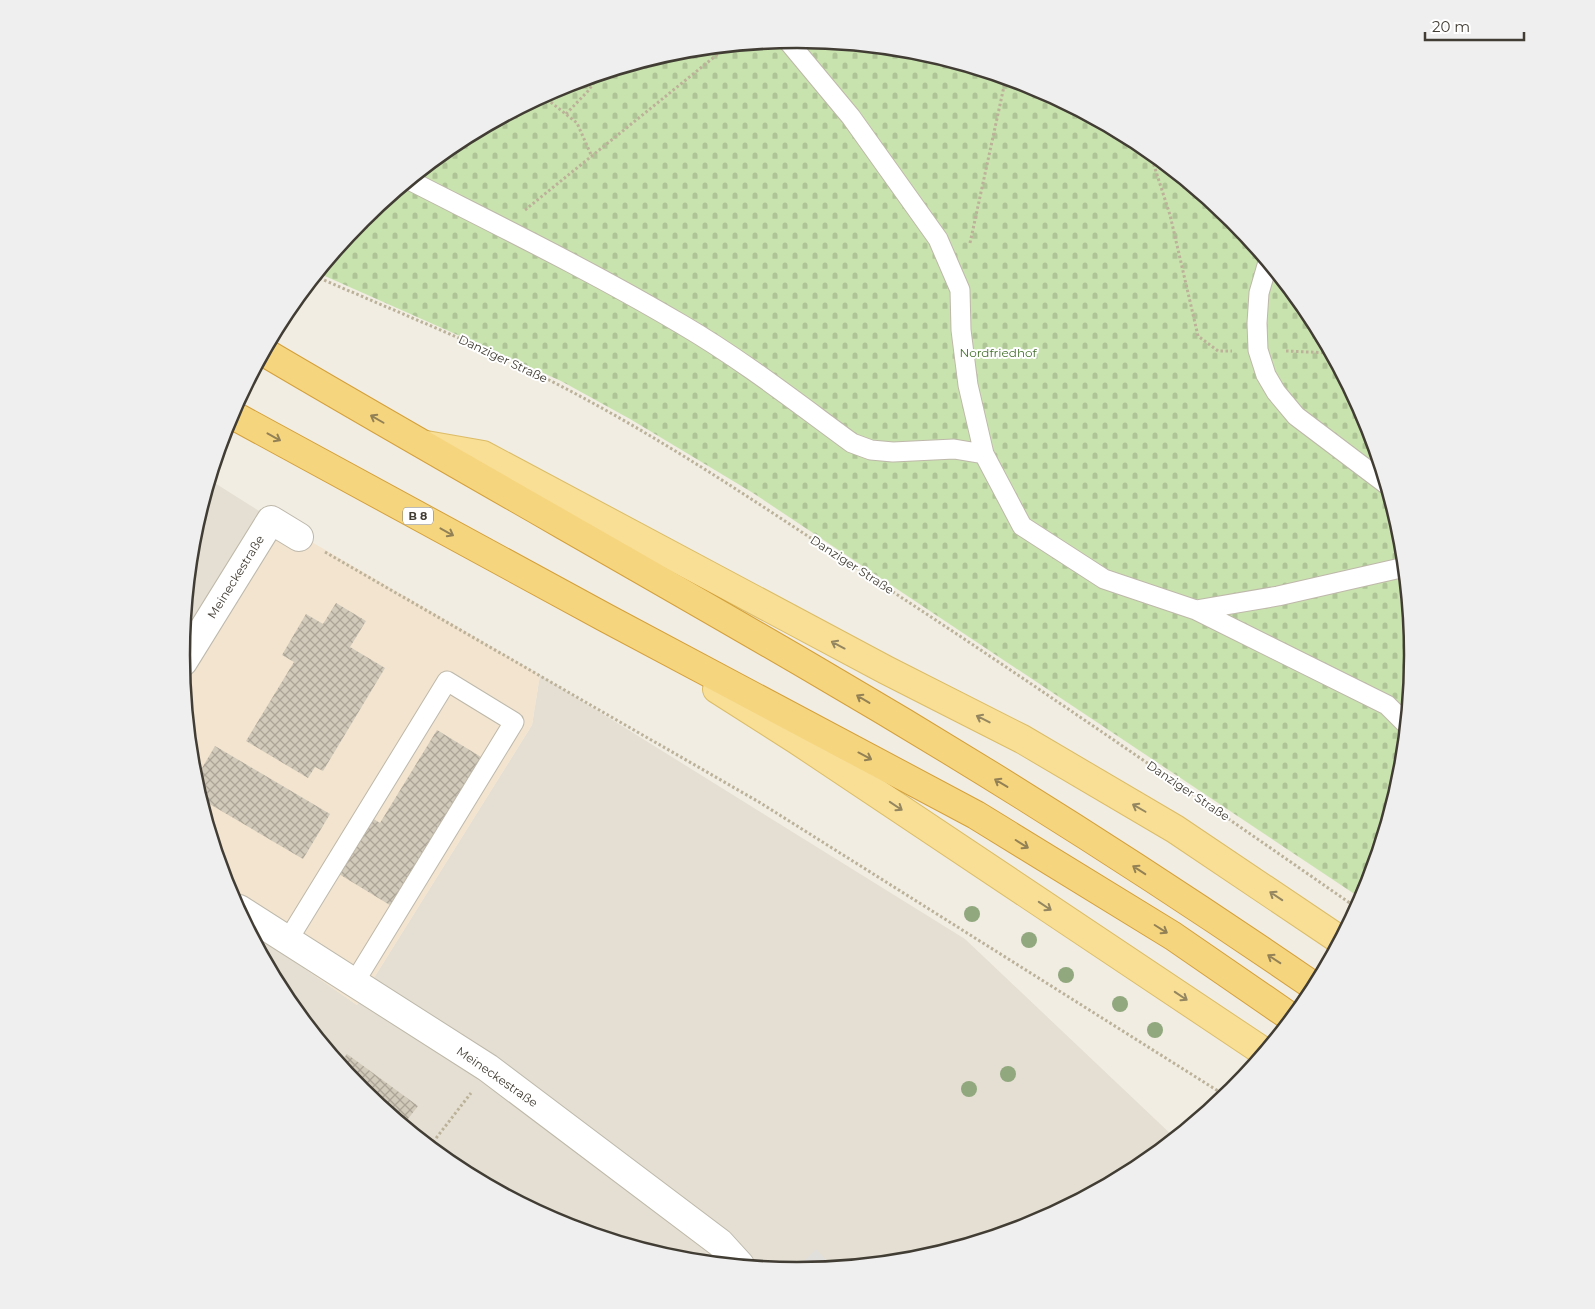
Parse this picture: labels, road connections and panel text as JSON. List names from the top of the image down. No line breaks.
{"streets":{"highway":["B 8"],"street":["Meineckestraße"],"path":["Danziger Straße"]},"parks":["Nordfriedhof"],"scale_bar":"20 m"}
